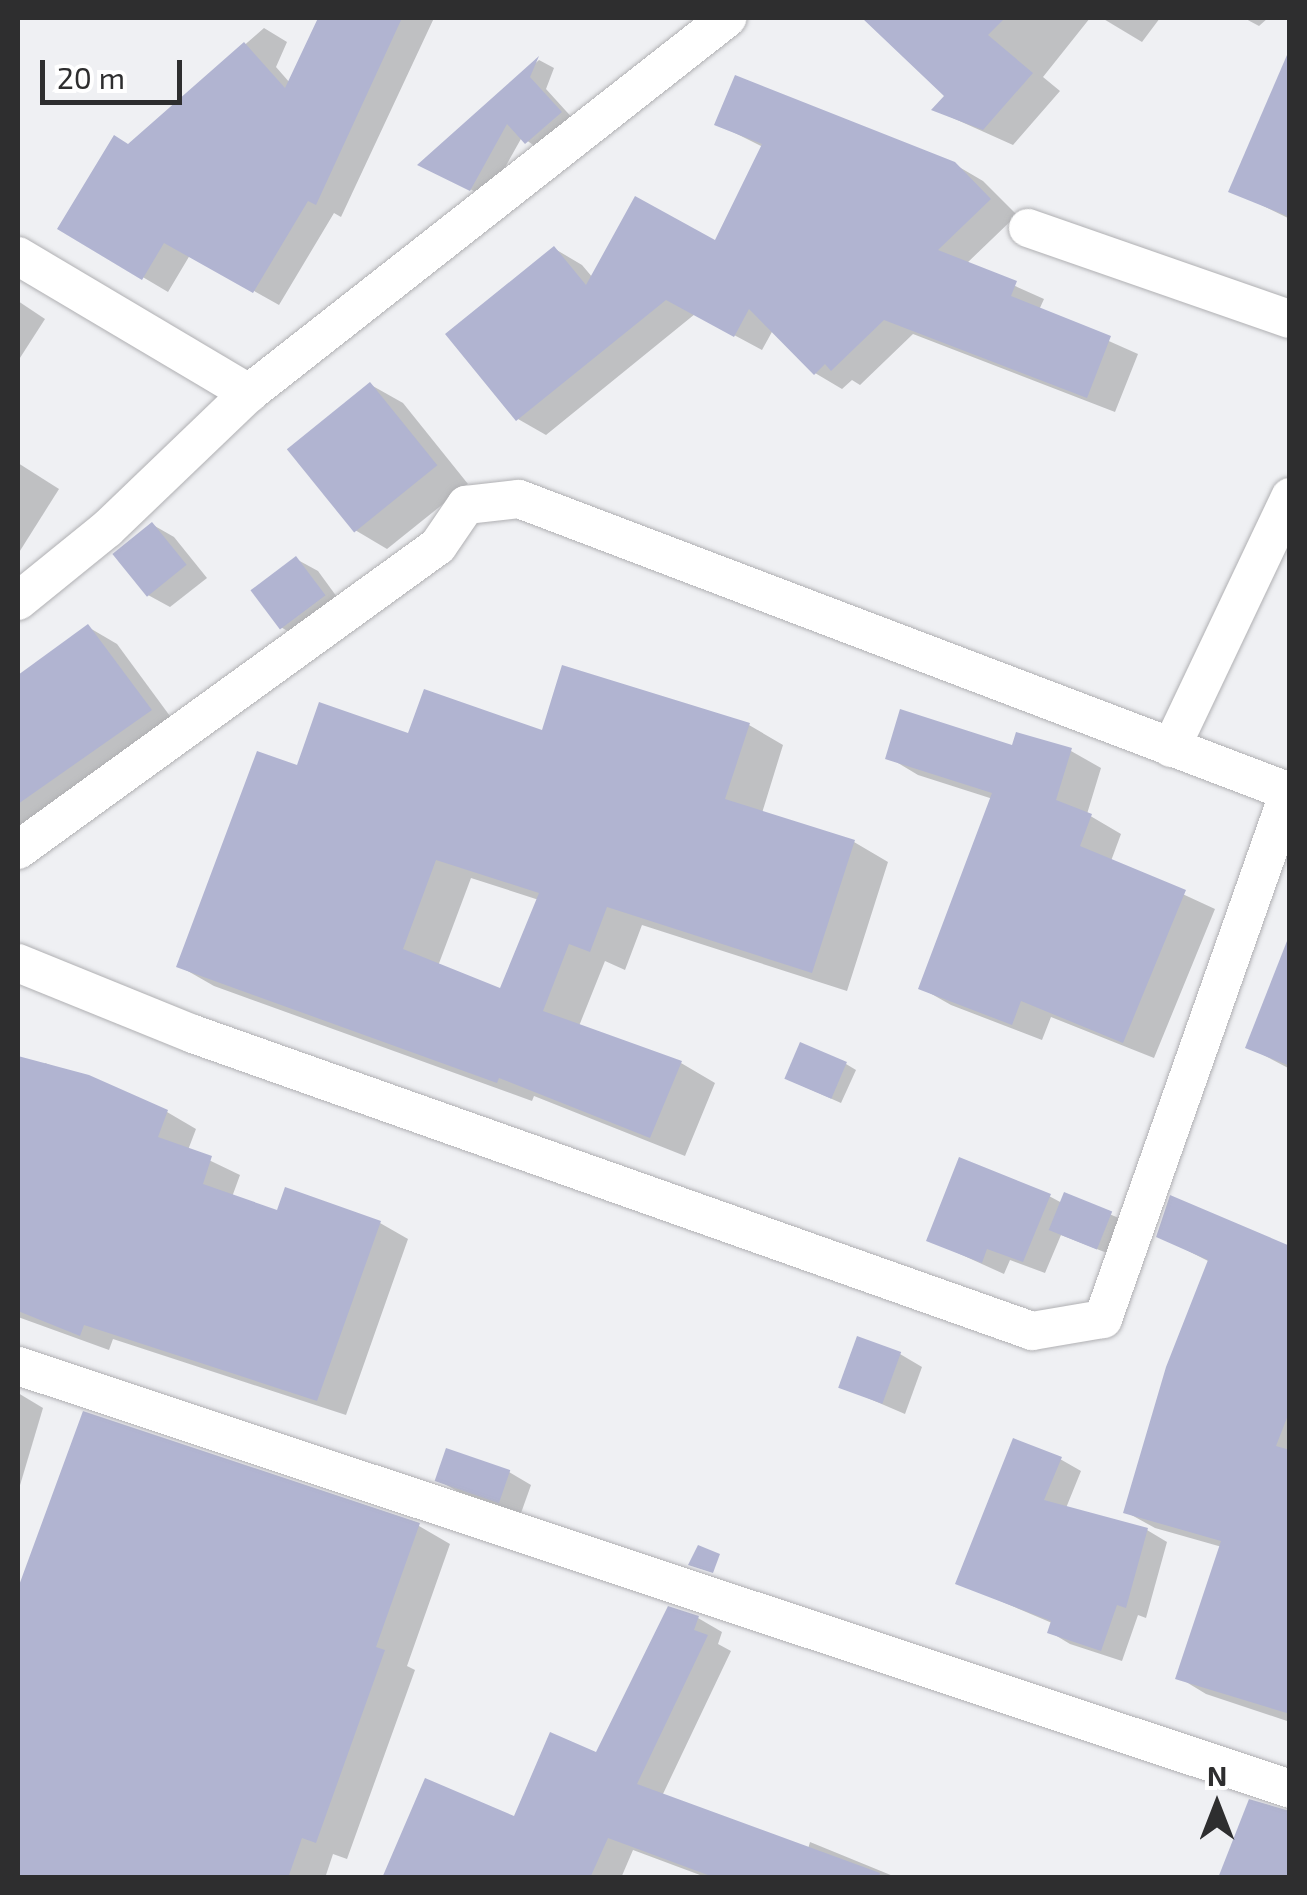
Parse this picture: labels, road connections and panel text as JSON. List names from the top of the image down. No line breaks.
{"scale_bar":"20 m","north":"top"}
